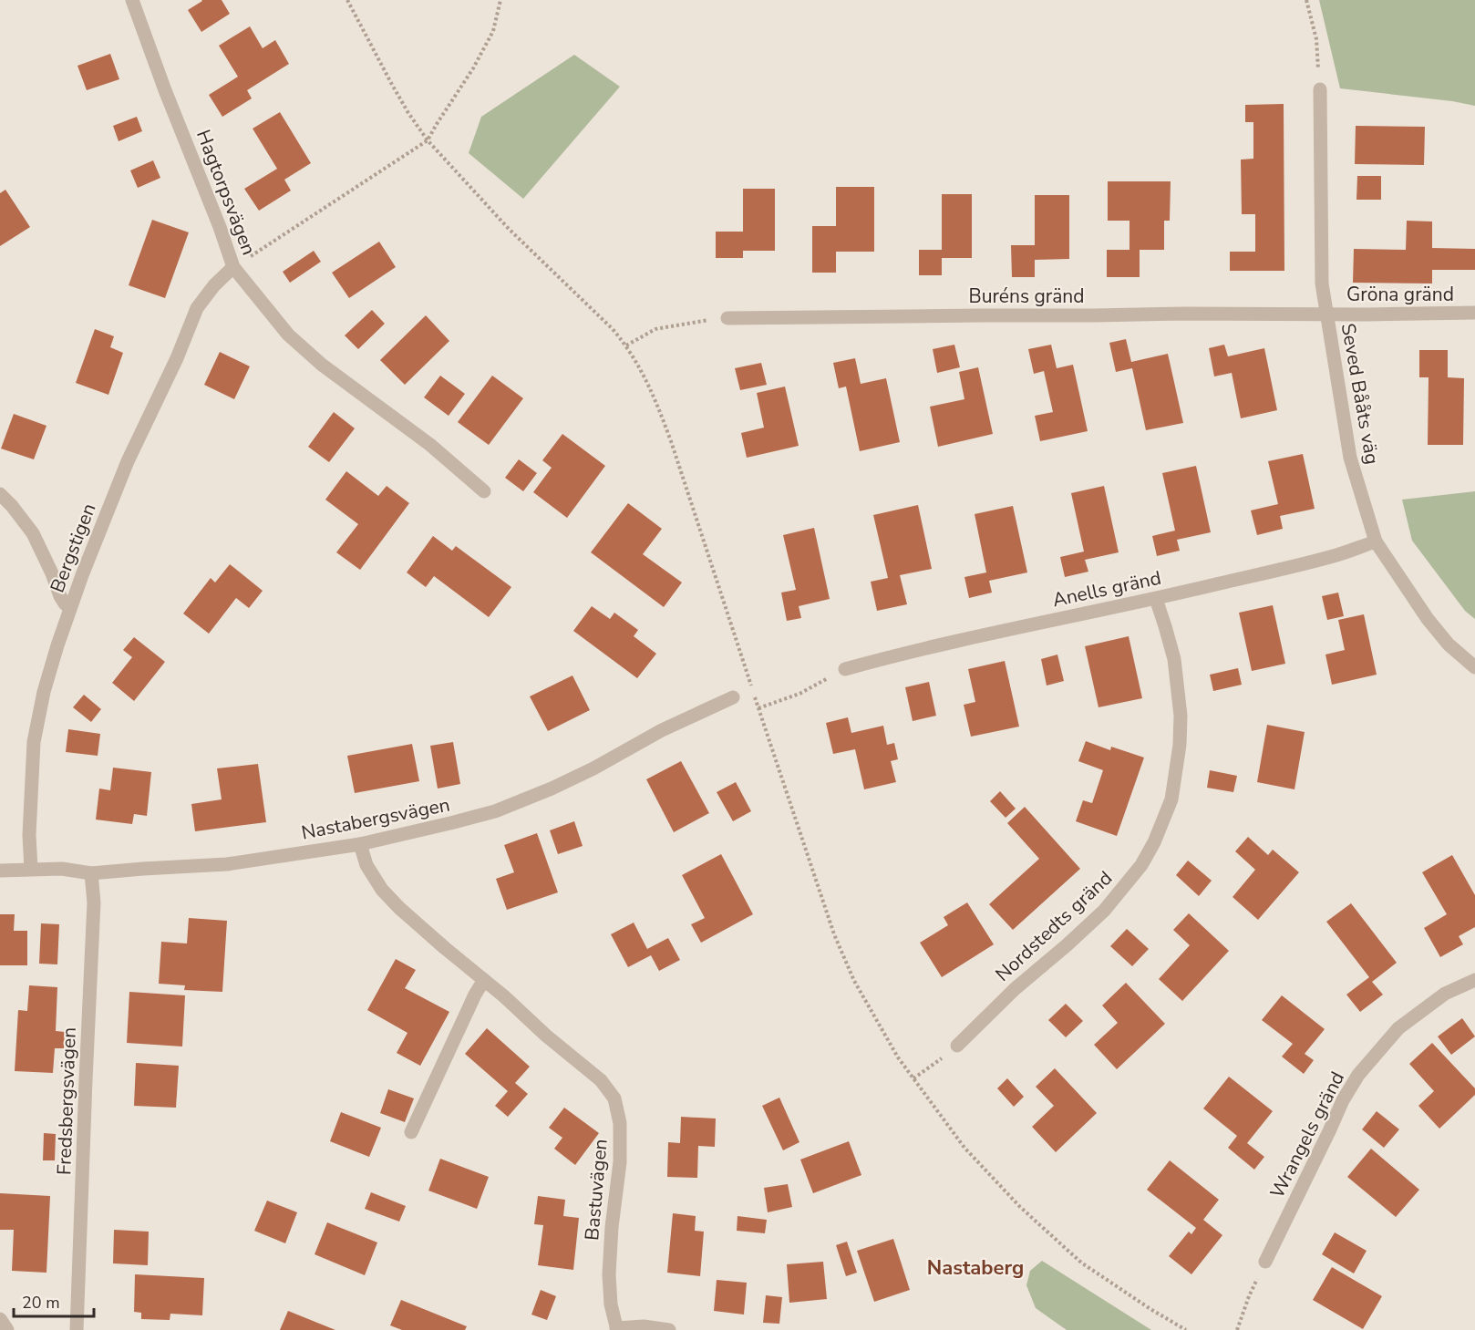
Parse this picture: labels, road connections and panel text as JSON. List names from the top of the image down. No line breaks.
{"streets":{"street":["Hagtorpsvägen","Gröna gränd","Buréns gränd","Seved Bååts väg","Bergstigen","Anells gränd","Nastabergsvägen","Nordstedts gränd","Fredsbergsvägen","Wrangels gränd","Bastuvägen"]},"crossings":[["Hagtorpsvägen","Bergstigen"],["Gröna gränd","Buréns gränd"],["Gröna gränd","Seved Bååts väg"],["Buréns gränd","Seved Bååts väg"],["Seved Bååts väg","Anells gränd"],["Bergstigen","Nastabergsvägen"],["Anells gränd","Nordstedts gränd"],["Nastabergsvägen","Fredsbergsvägen"],["Nastabergsvägen","Bastuvägen"]],"districts":["Nastaberg"],"scale_bar":"20 m"}
